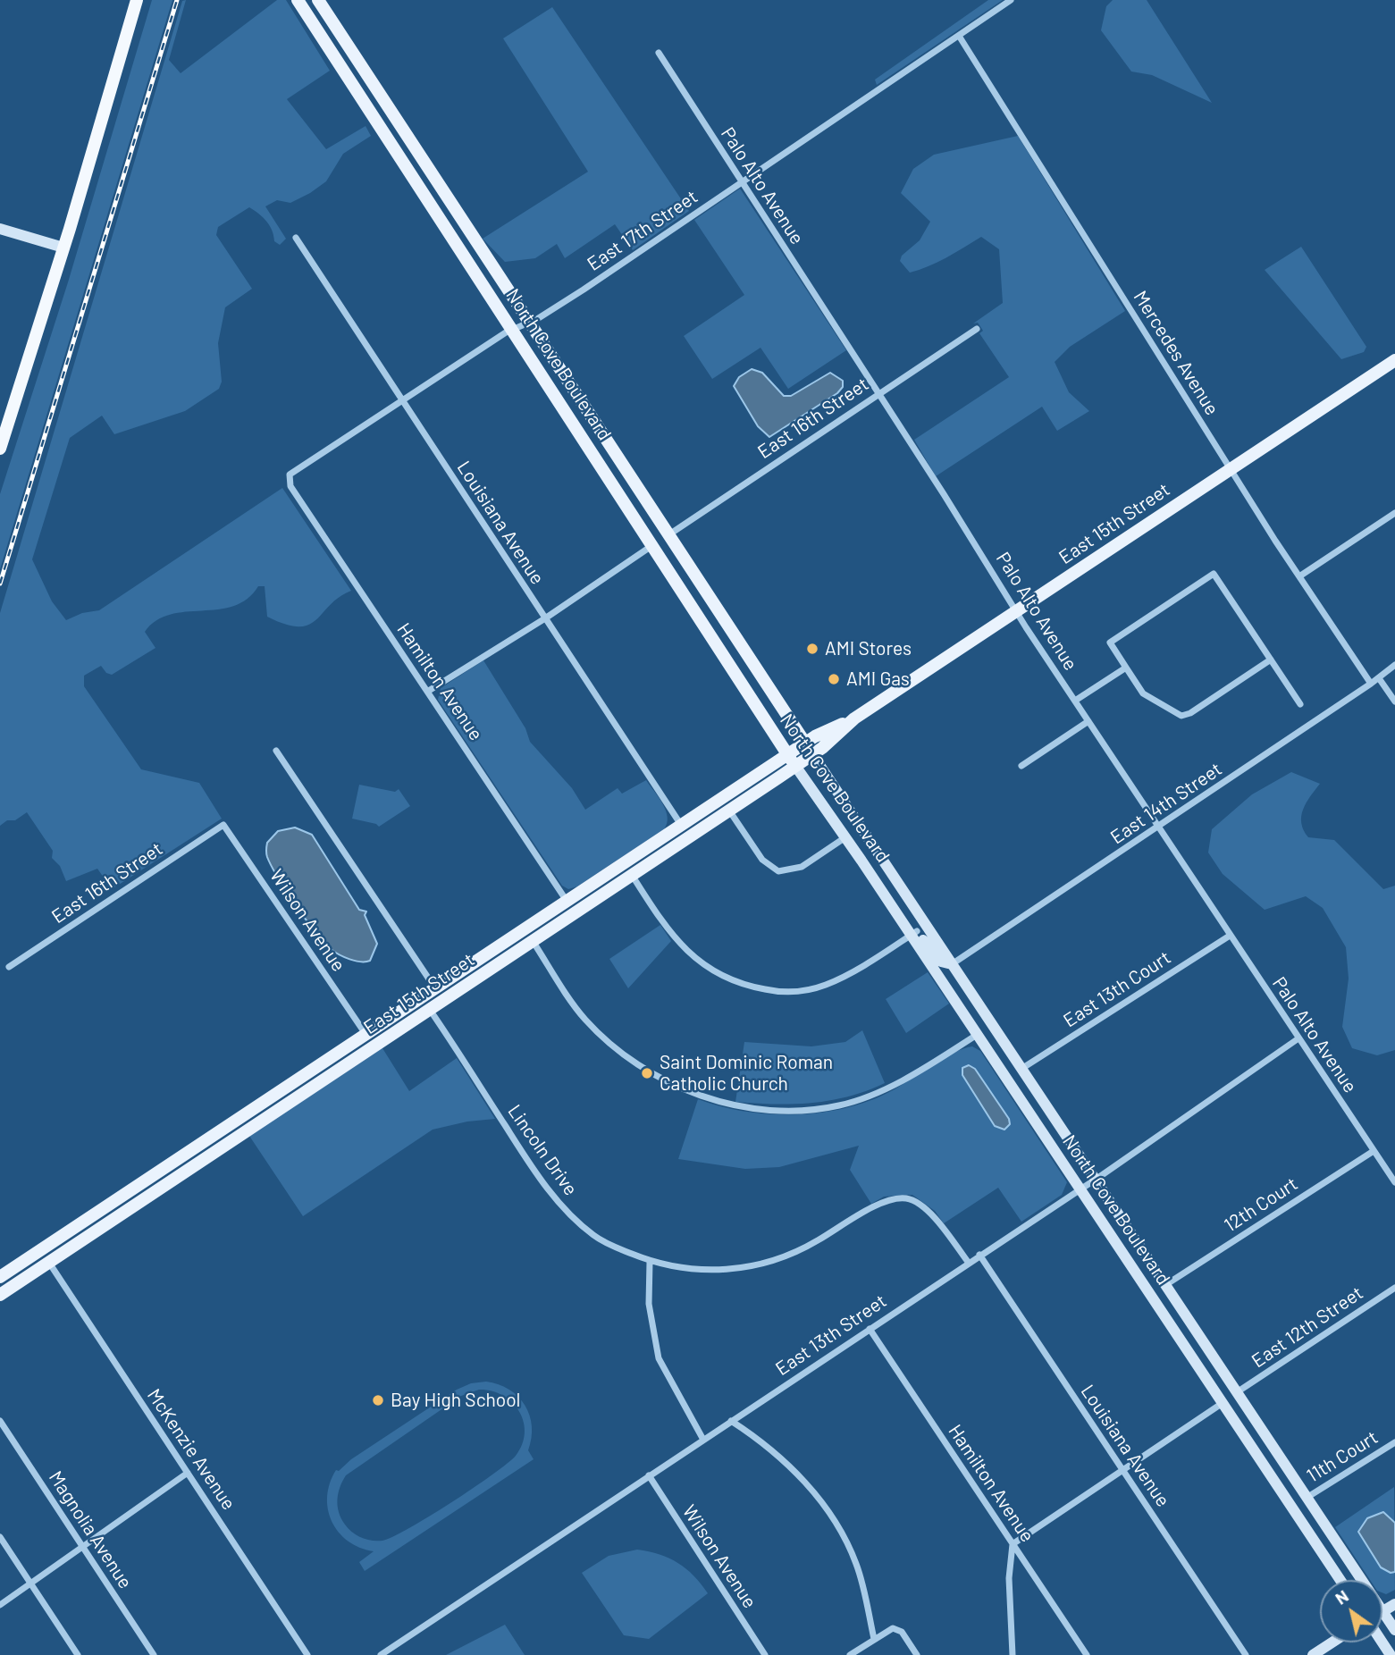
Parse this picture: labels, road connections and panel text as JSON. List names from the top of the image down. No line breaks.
{"streets":{"main road":["North Cove Boulevard","East 15th Street"],"street":["Palo Alto Avenue","East 17th Street","Mercedes Avenue","East 16th Street","Louisiana Avenue","Hamilton Avenue","East 14th Street","Wilson Avenue","East 13th Court","Lincoln Drive","12th Court","East 12th Street","East 13th Street","McKenzie Avenue","11th Court","Magnolia Avenue"]},"crossings":[["Palo Alto Avenue","East 17th Street"],["Palo Alto Avenue","East 16th Street"],["Palo Alto Avenue","East 15th Street"],["Palo Alto Avenue","East 14th Street"],["Palo Alto Avenue","East 13th Court"],["Palo Alto Avenue","12th Court"],["Palo Alto Avenue","East 13th Street"],["East 17th Street","Mercedes Avenue"],["East 17th Street","North Cove Boulevard"],["East 17th Street","Louisiana Avenue"],["East 17th Street","Hamilton Avenue"],["Mercedes Avenue","East 15th Street"],["Mercedes Avenue","East 14th Street"],["North Cove Boulevard","East 16th Street"],["North Cove Boulevard","East 15th Street"],["North Cove Boulevard","East 14th Street"],["North Cove Boulevard","East 13th Court"],["North Cove Boulevard","12th Court"],["North Cove Boulevard","East 12th Street"],["North Cove Boulevard","East 13th Street"],["North Cove Boulevard","11th Court"],["East 16th Street","Wilson Avenue"],["Louisiana Avenue","East 15th Street"],["Louisiana Avenue","East 13th Street"],["East 15th Street","Hamilton Avenue"],["East 15th Street","Wilson Avenue"],["East 15th Street","Lincoln Drive"],["East 15th Street","McKenzie Avenue"],["Hamilton Avenue","East 13th Street"],["Wilson Avenue","East 13th Street"],["Lincoln Drive","East 13th Street"]],"places":["AMI Stores","AMI Gas","Saint Dominic Roman Catholic Church","Bay High School"],"north":"top left"}
